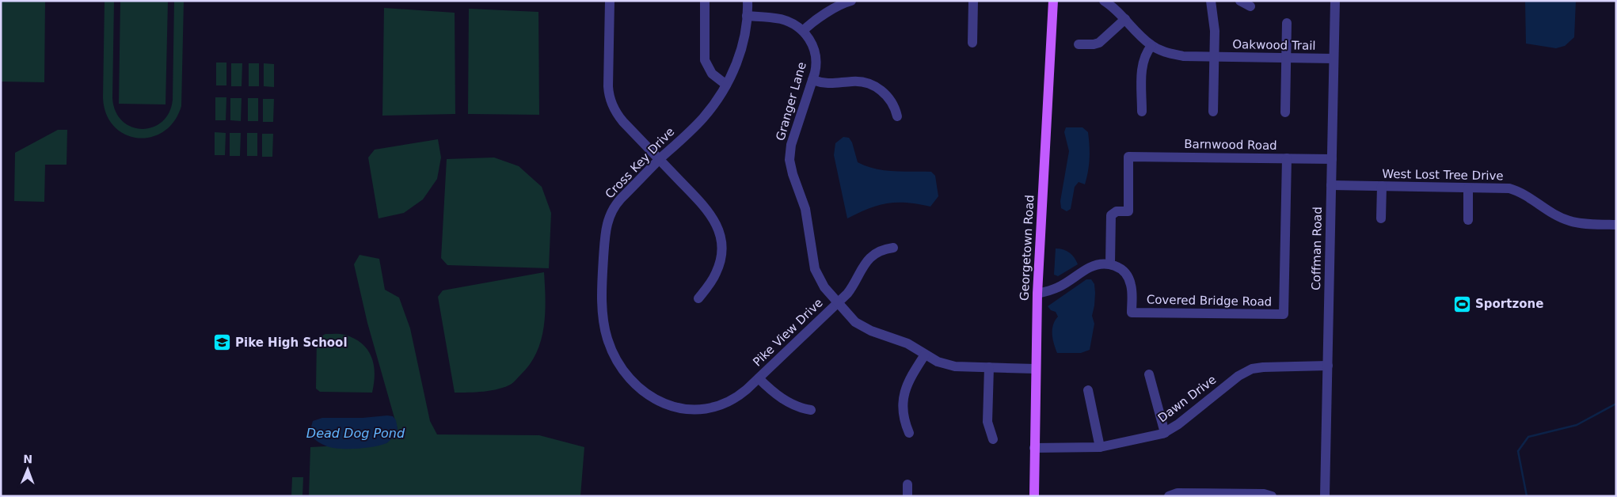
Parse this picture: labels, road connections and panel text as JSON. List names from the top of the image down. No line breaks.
{"streets":{"main road":["Georgetown Road"],"street":["Oakwood Trail","Granger Lane","Barnwood Road","Cross Key Drive","West Lost Tree Drive","Coffman Road","Covered Bridge Road","Pike View Drive","Dawn Drive"]},"crossings":[["Oakwood Trail","Coffman Road"],["Granger Lane","Cross Key Drive"],["Granger Lane","Pike View Drive"],["Barnwood Road","Coffman Road"],["Barnwood Road","Covered Bridge Road"],["Cross Key Drive","Pike View Drive"],["West Lost Tree Drive","Coffman Road"],["Georgetown Road","Pike View Drive"],["Georgetown Road","Dawn Drive"],["Coffman Road","Dawn Drive"]],"water":["Dead Dog Pond"],"places":{"sports":["Sportzone"],"school or university":["Pike High School"]},"north":"top"}
